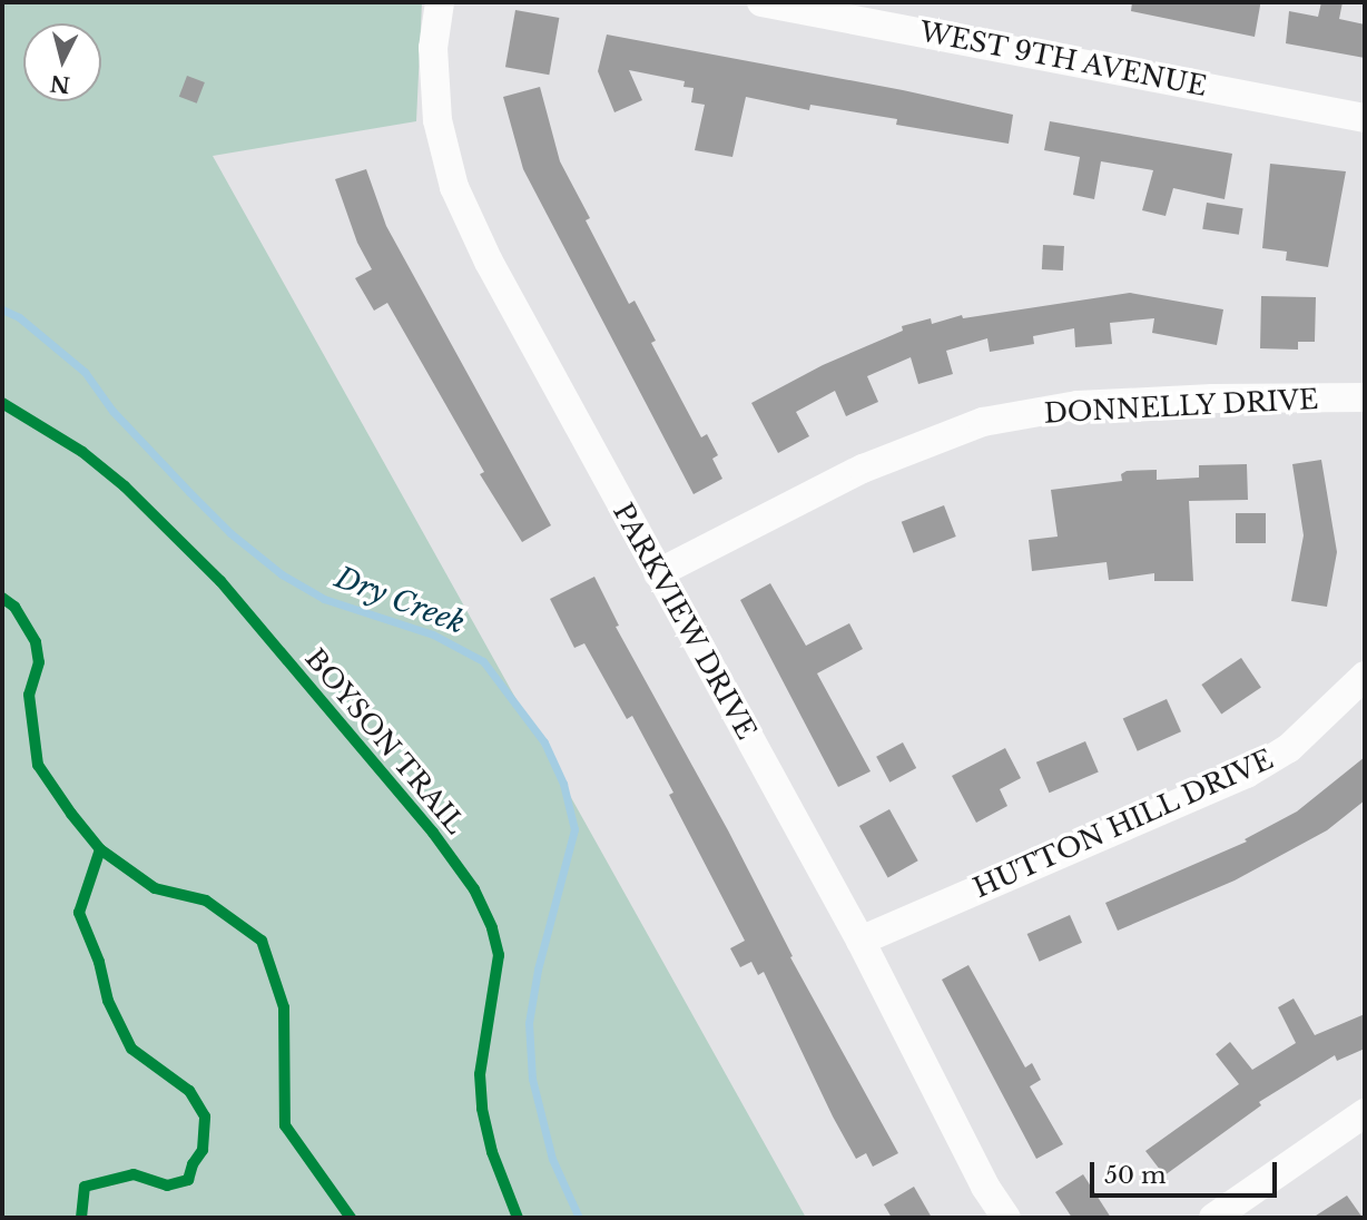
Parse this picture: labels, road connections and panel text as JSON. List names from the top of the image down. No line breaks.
{"streets":{"street":["WEST 9TH AVENUE","DONNELLY DRIVE","PARKVIEW DRIVE","HUTTON HILL DRIVE"],"cycle path":["BOYSON TRAIL"]},"crossings":[["DONNELLY DRIVE","PARKVIEW DRIVE"],["PARKVIEW DRIVE","HUTTON HILL DRIVE"]],"water":["Dry Creek"],"scale_bar":"50 m","north":"bottom"}
